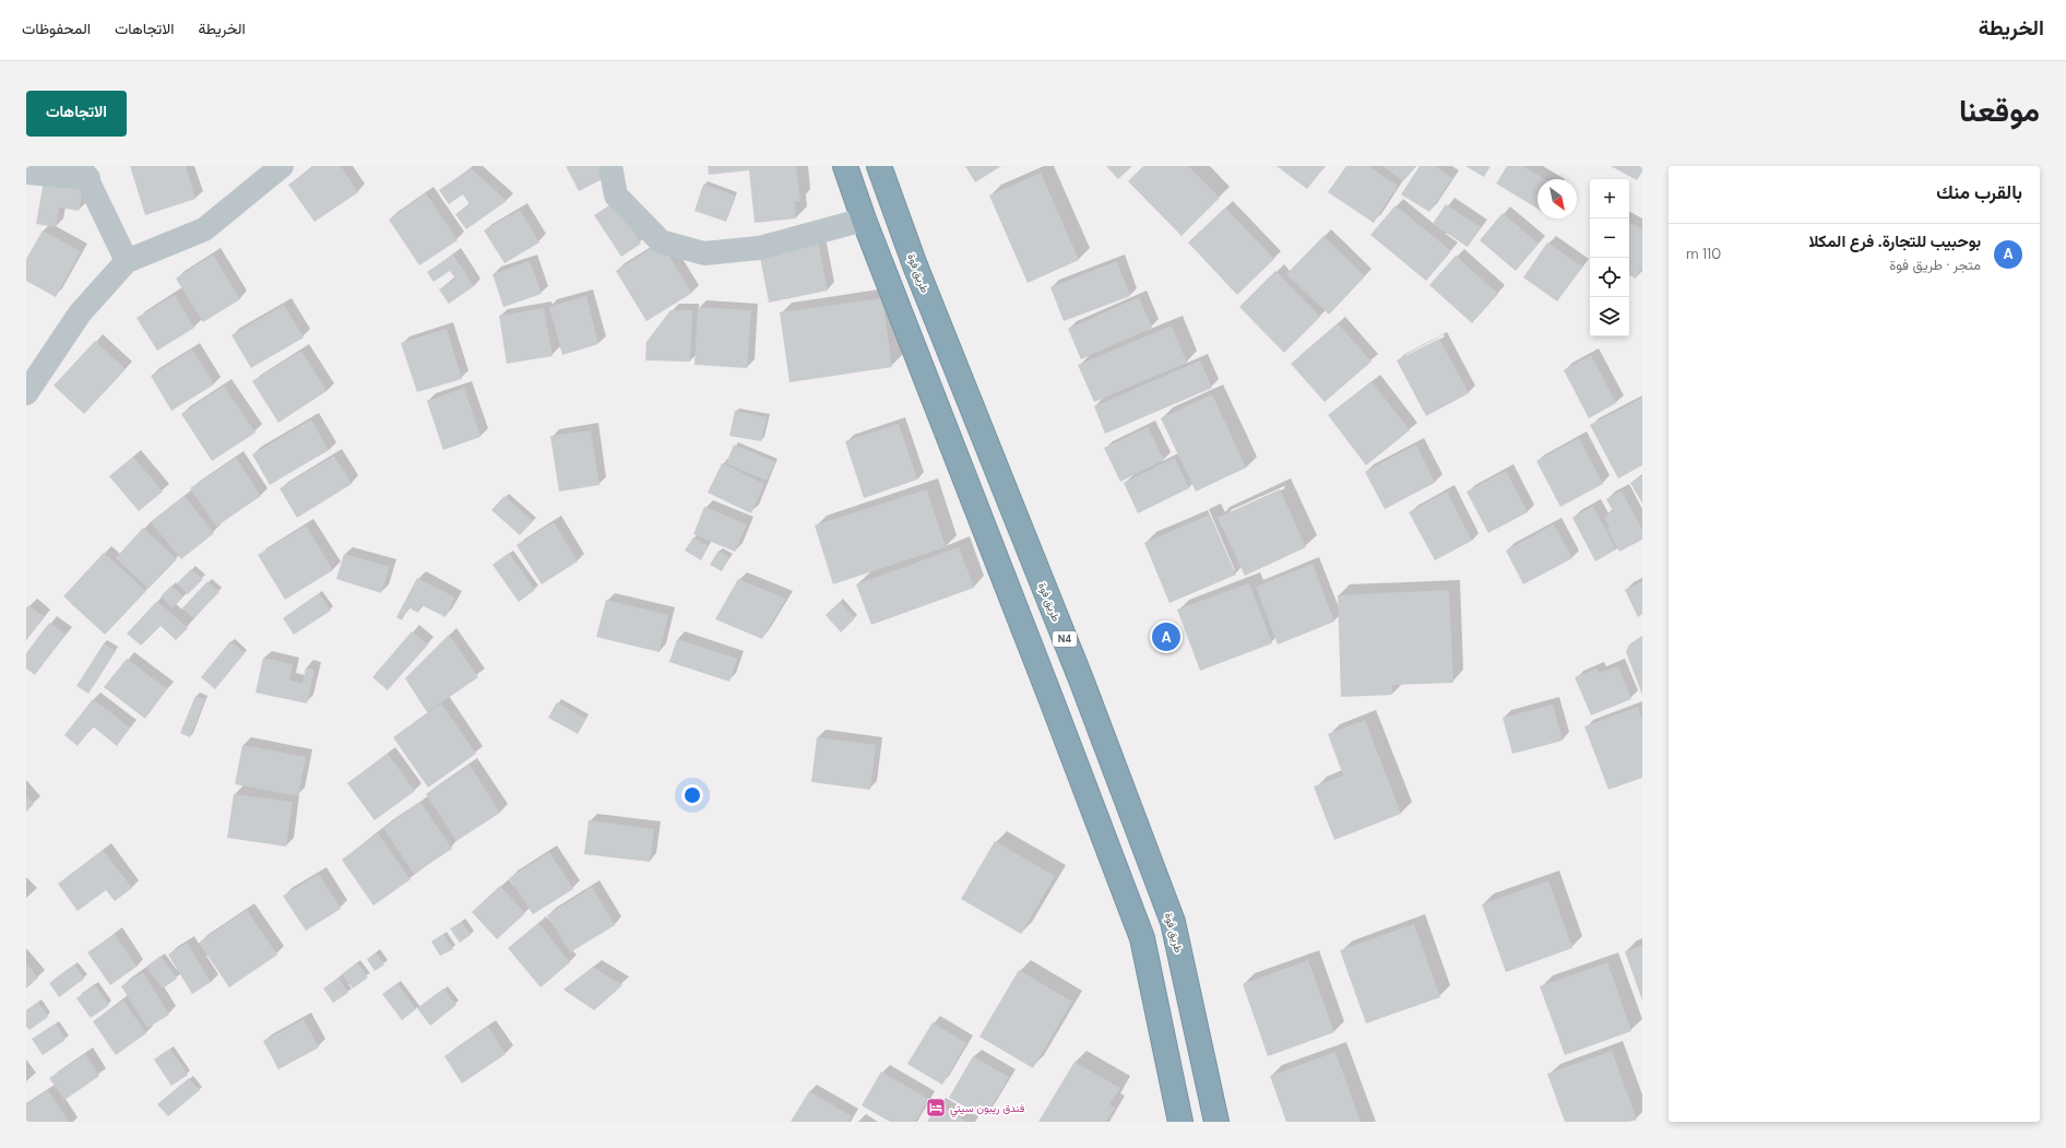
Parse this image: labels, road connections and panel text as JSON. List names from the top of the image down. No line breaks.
{"streets":{"highway":["طريق فوة","N4"]},"places":{"hotel":["فندق ريبون سيتي"]},"north":"bottom right","page":{"header":"الخريطة","nav":["الخريطة","الاتجاهات","المحفوظات"],"title":"موقعنا","buttons":"الاتجاهات","heading":"بالقرب منك","map_buttons":["+","−"],"list":[{"mark":"A","name":"بوحبيب للتجارة. فرع المكلا","note":"متجر · طريق فوة","value":"110 m"}],"pins":"A"}}
